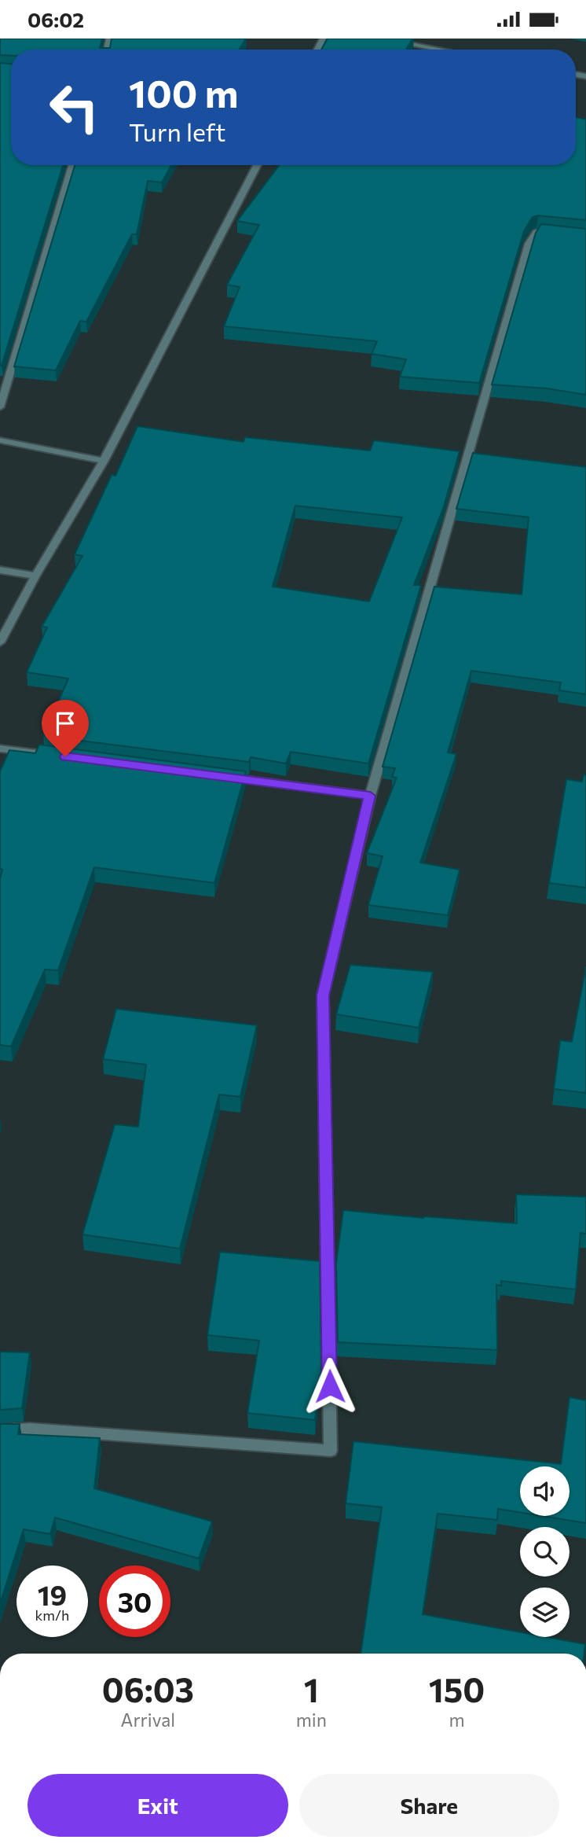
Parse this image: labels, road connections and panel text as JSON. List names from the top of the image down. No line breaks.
{"page":{"status":"06:02","turn":["100 m","Turn left"],"speed":"19 km/h","limit":"30","eta":["06:03","Arrival","1","min","150","m"],"buttons":["Exit","Share"]}}
